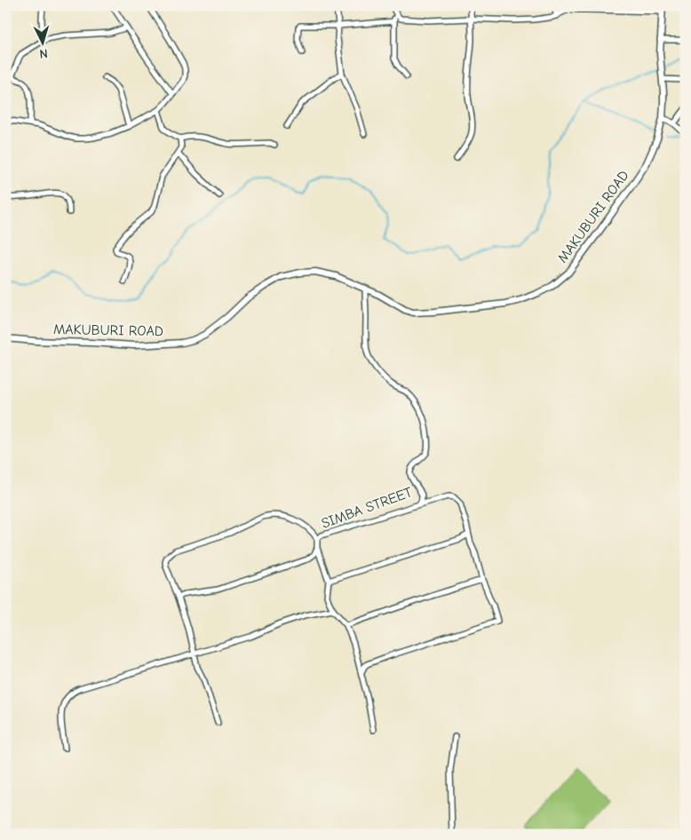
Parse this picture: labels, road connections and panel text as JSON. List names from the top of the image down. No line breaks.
{"streets":{"street":["MAKUBURI ROAD","SIMBA STREET"]},"crossings":[["MAKUBURI ROAD","SIMBA STREET"]],"north":"bottom"}
